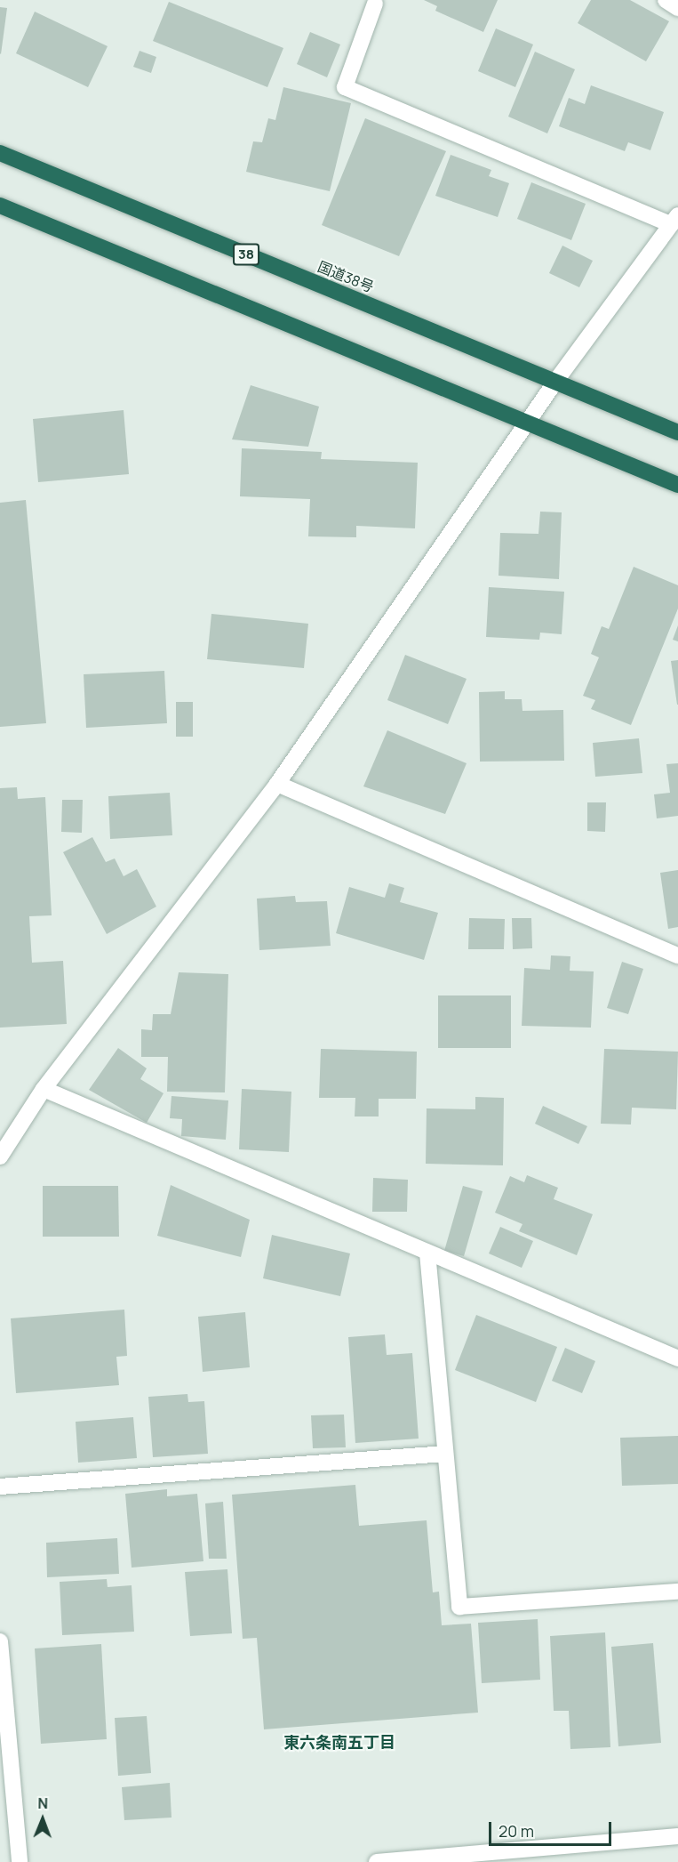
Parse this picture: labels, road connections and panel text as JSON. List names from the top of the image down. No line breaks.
{"streets":{"highway":["38","国道38号"]},"districts":["東六条南五丁目"],"scale_bar":"20 m","north":"top"}
